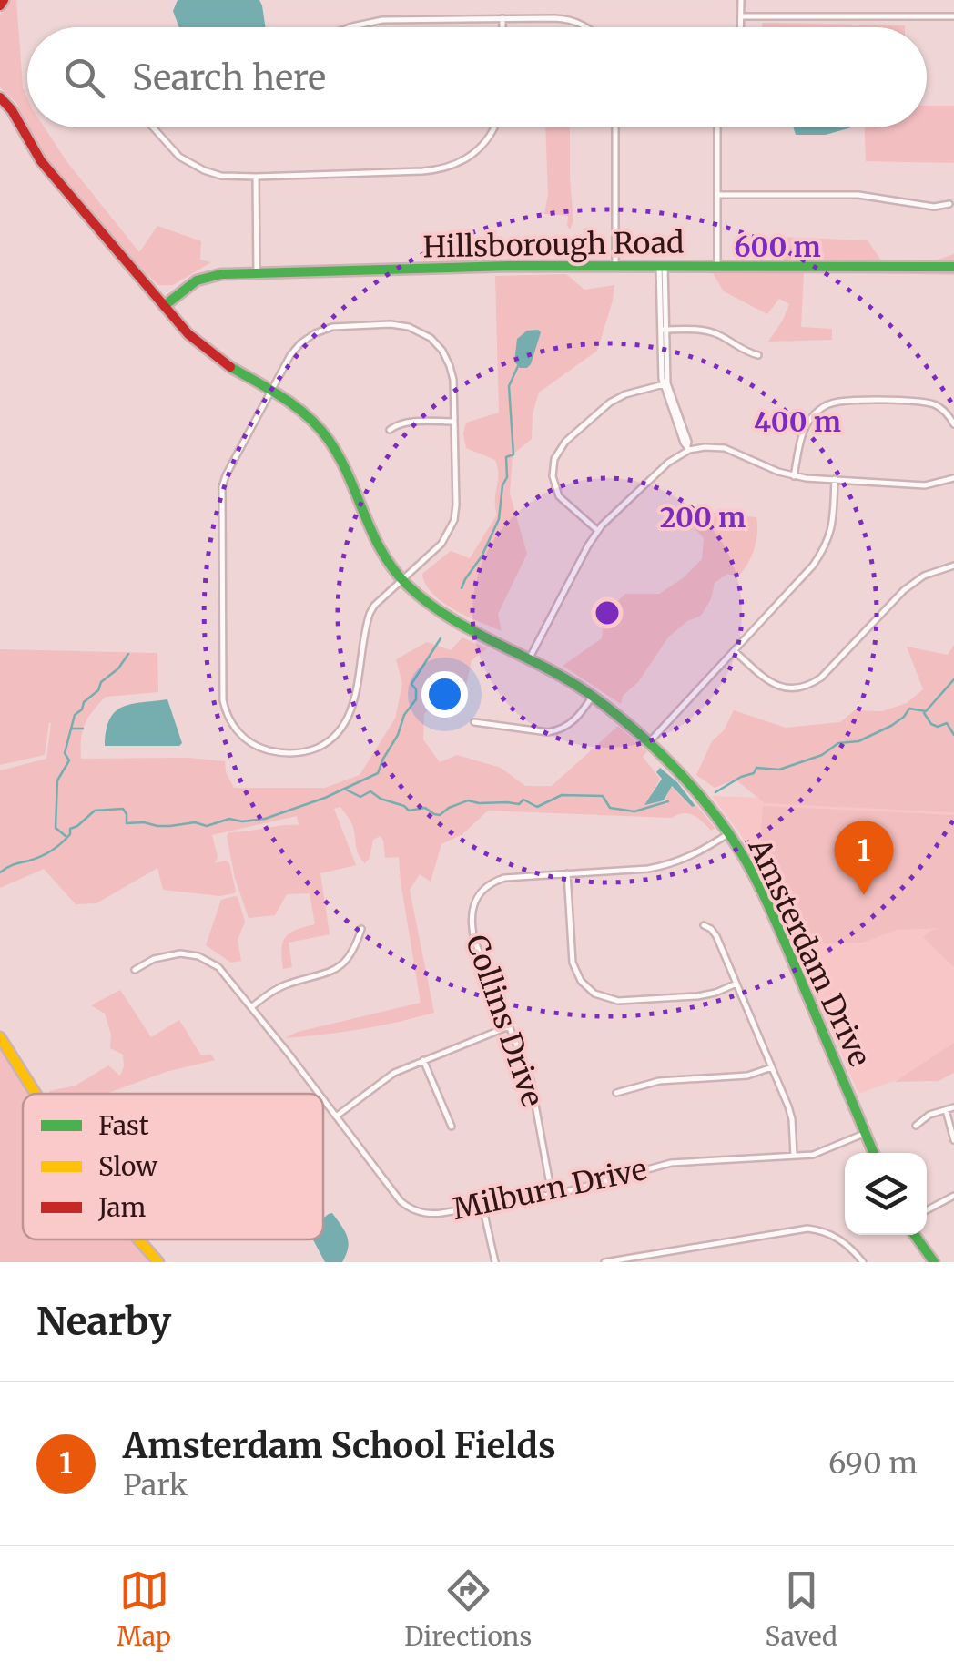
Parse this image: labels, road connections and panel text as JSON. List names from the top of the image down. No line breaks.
{"streets":{"street":["Hillsborough Road","Amsterdam Drive","Collins Drive","Milburn Drive"]},"crossings":[["Hillsborough Road","Amsterdam Drive"],["Amsterdam Drive","Collins Drive"],["Amsterdam Drive","Milburn Drive"],["Collins Drive","Milburn Drive"]],"legend":["Fast","Slow","Jam"],"page":{"search":"Search here","pins":"1","heading":"Nearby","list":[{"mark":"1","name":"Amsterdam School Fields","note":"Park","value":"690 m"}],"nav":["Map","Directions","Saved"]},"rings":["600 m","400 m","200 m"]}
